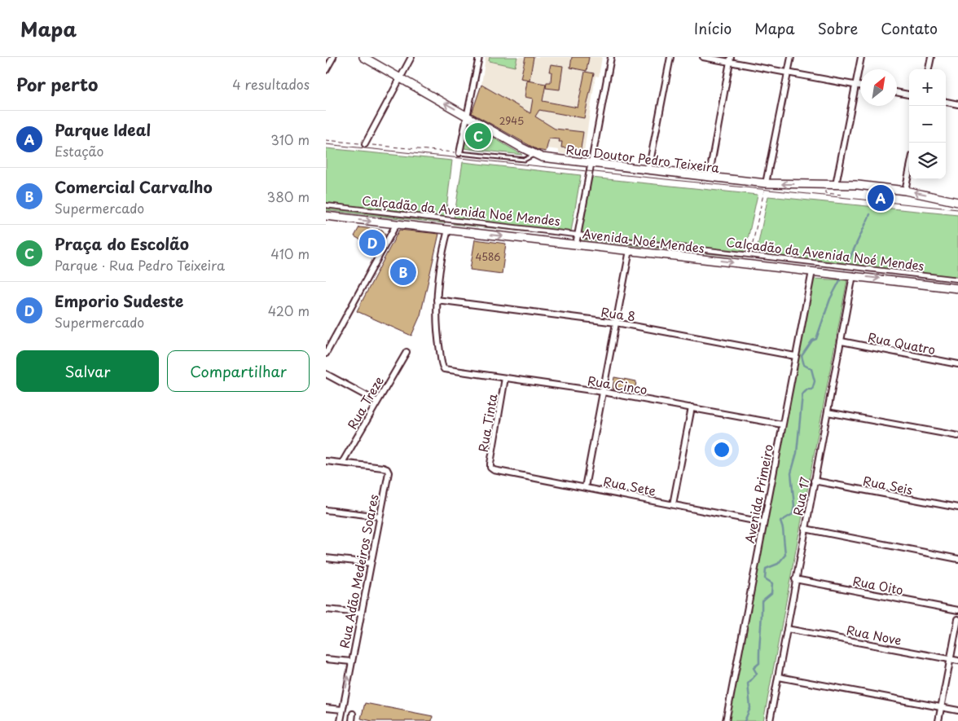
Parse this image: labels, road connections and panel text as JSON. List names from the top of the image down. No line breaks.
{"streets":{"main road":["Rua Doutor Pedro Teixeira","Avenida Noé Mendes"],"street":["Calçadão da Avenida Noé Mendes","Rua 8","Rua Quatro","Rua Cinco","Rua Treze","Rua Tinta","Rua Seis","Rua Sete","Avenida Primeiro","Rua 17","Rua Adão Medeiros Soares","Rua Oito","Rua Nove"]},"crossings":[["Avenida Noé Mendes","Avenida Primeiro"],["Avenida Noé Mendes","Rua 17"],["Rua 8","Rua Cinco"],["Rua 8","Avenida Primeiro"],["Rua Quatro","Rua 17"],["Rua Cinco","Rua Tinta"],["Rua Cinco","Avenida Primeiro"],["Rua Treze","Rua Adão Medeiros Soares"],["Rua Tinta","Rua Sete"],["Rua Seis","Rua 17"],["Rua Sete","Avenida Primeiro"],["Rua 17","Rua Oito"],["Rua 17","Rua Nove"]],"one_way":["Avenida Noé Mendes"],"house_numbers":["2945","4586"],"north":"top right","page":{"header":"Mapa","nav":["Início","Mapa","Sobre","Contato"],"heading":["Por perto","4 resultados"],"map_buttons":["+","−"],"list":[{"mark":"A","name":"Parque Ideal","note":"Estação","value":"310 m"},{"mark":"B","name":"Comercial Carvalho","note":"Supermercado","value":"380 m"},{"mark":"C","name":"Praça do Escolão","note":"Parque · Rua Pedro Teixeira","value":"410 m"},{"mark":"D","name":"Emporio Sudeste","note":"Supermercado","value":"420 m"}],"pins":["C","A","D","B"],"buttons":["Salvar","Compartilhar"]}}
